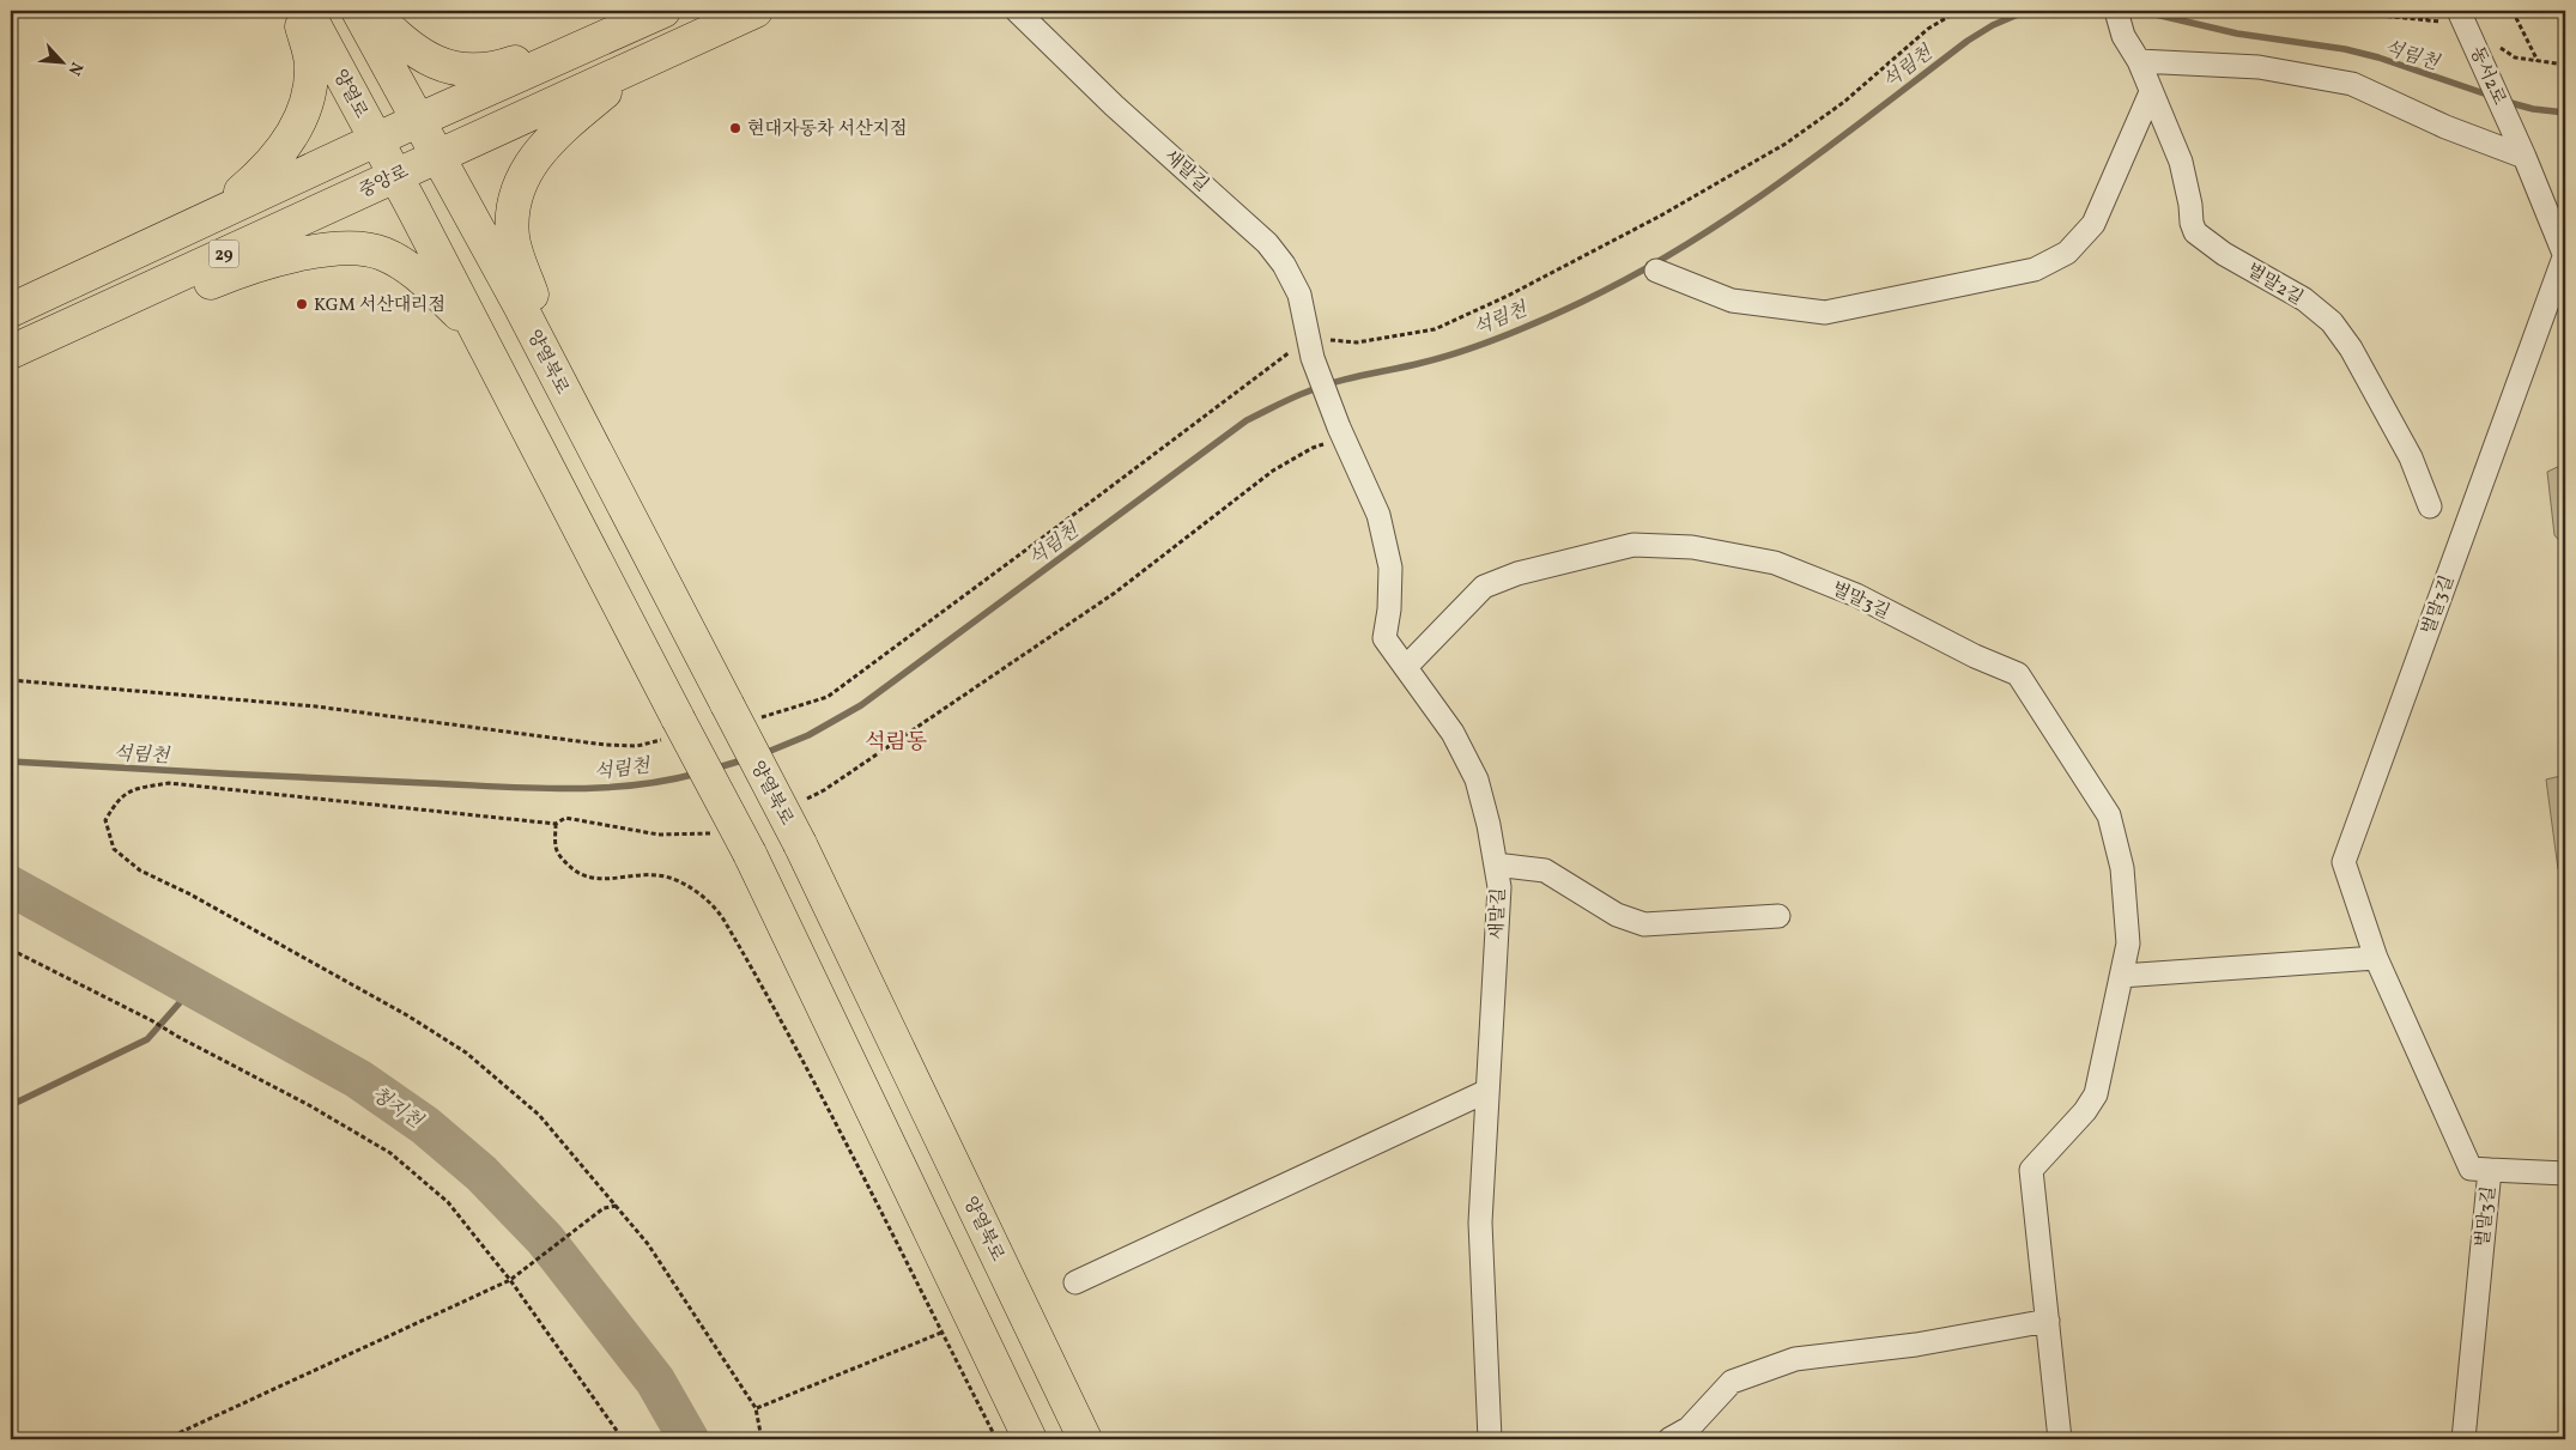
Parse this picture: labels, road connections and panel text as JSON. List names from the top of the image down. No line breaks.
{"streets":{"main road":["양열로","중앙로","29","양열북로"],"street":["동서2로","새말길","벌말2길","벌말3길"]},"crossings":[["동서2로","벌말3길"],["양열로","중앙로"],["양열로","29"],["새말길","벌말3길"],["중앙로","양열북로"]],"districts":["석림동"],"water":["석림천","청지천"],"places":["현대자동차 서산지점","KGM 서산대리점"],"north":"bottom right"}
